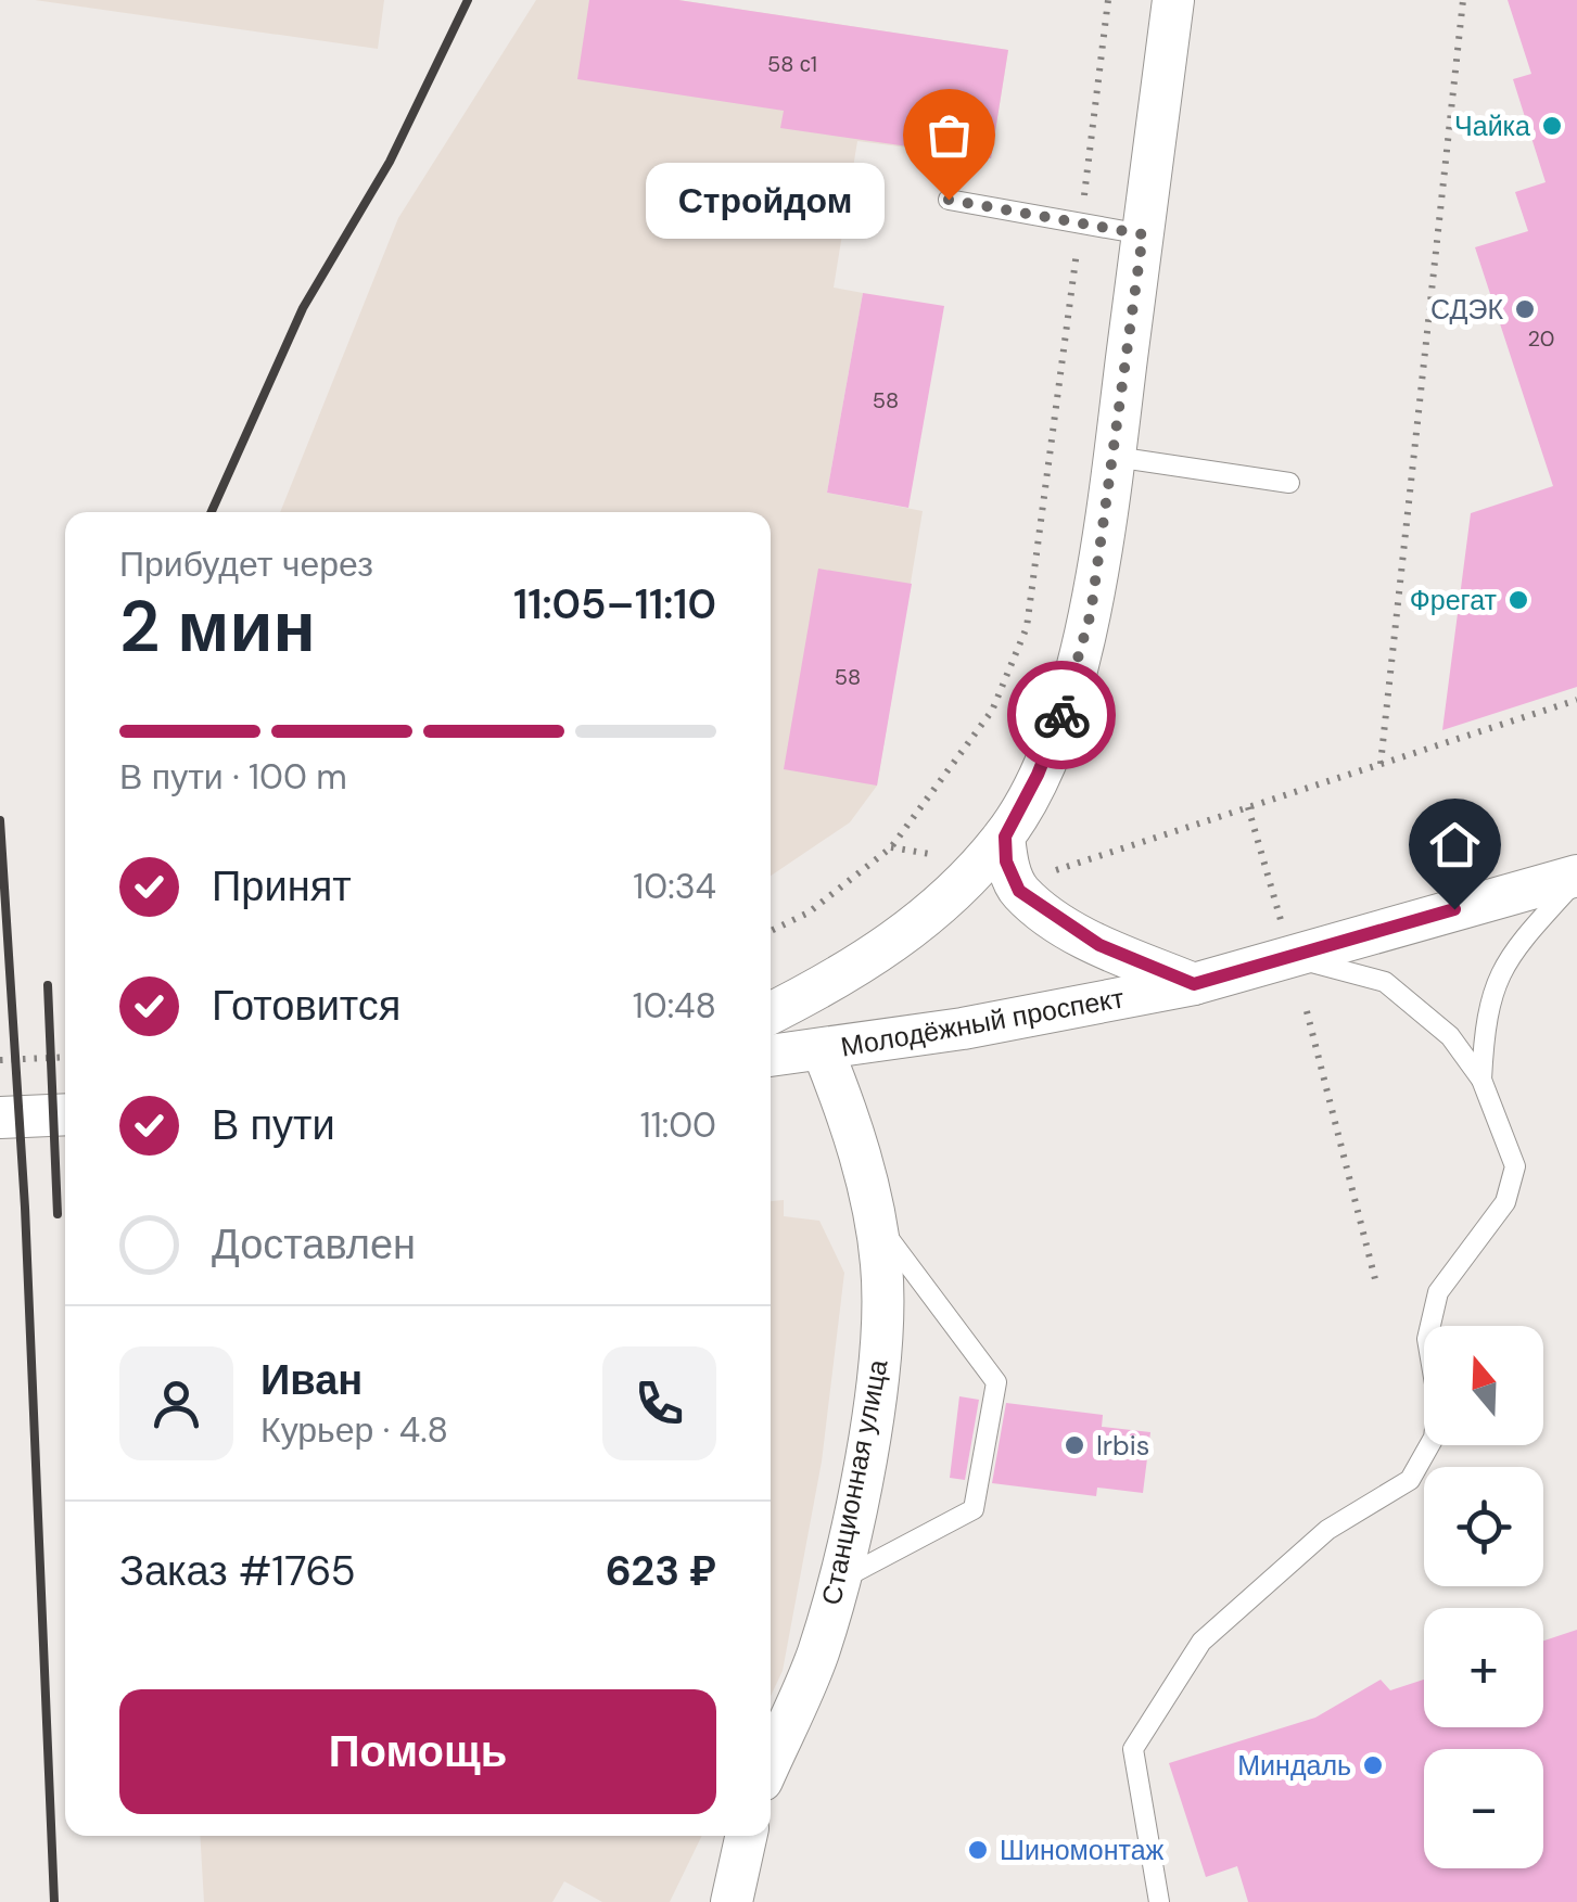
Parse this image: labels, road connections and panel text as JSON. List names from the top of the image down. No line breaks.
{"streets":{"street":["Молодёжный проспект","Станционная улица"]},"crossings":[["Молодёжный проспект","Станционная улица"]],"places":["Чайка","Стройдом","СДЭК","Фрегат","Irbis","Миндаль","Шиномонтаж"],"house_numbers":["58 с1","20","58","58"],"north":"top","page":{"bubble":"Стройдом","heading":["2 мин","Прибудет через","11:05–11:10"],"panel":["Иван","Курьер · 4.8","Заказ #1765","623 ₽"],"bar":"В пути · 100 m","list":[["Принят","10:34"],["Готовится","10:48"],["В пути","11:00"],"Доставлен"],"map_buttons":["+","−"],"buttons":"Помощь"}}
